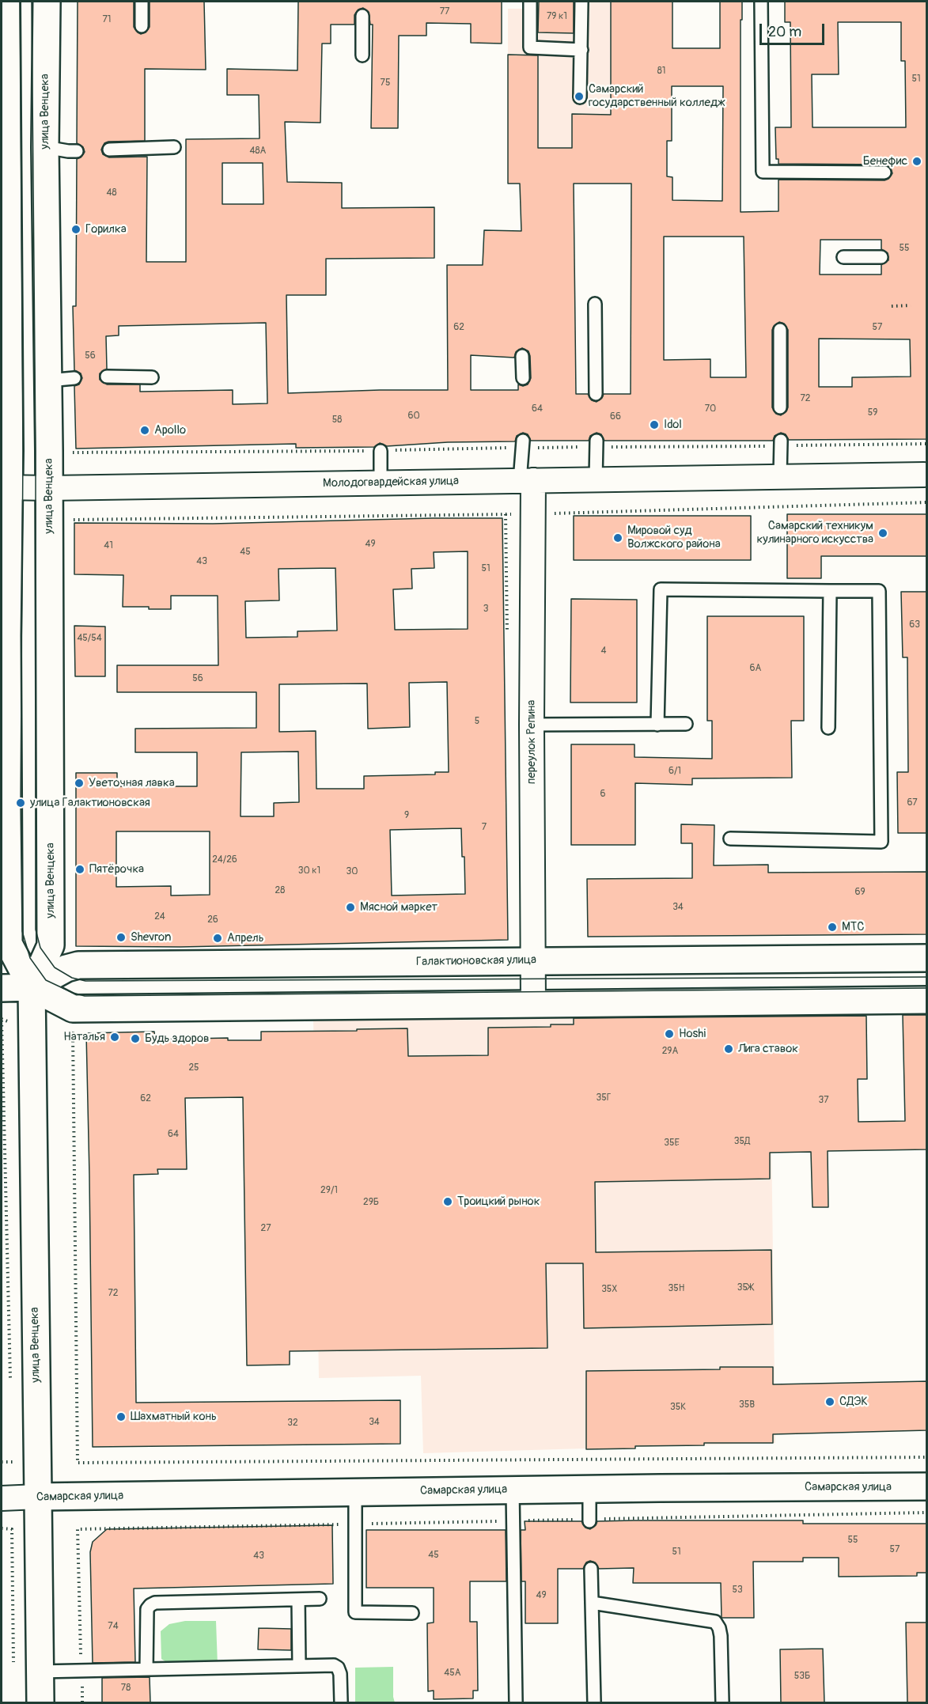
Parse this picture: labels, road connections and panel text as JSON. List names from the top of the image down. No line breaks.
{"streets":{"main road":["улица Венцека","Галактионовская улица","Самарская улица"],"street":["Молодогвардейская улица","переулок Репина"]},"crossings":[["улица Венцека","Молодогвардейская улица"],["улица Венцека","Галактионовская улица"],["улица Венцека","Самарская улица"],["Молодогвардейская улица","переулок Репина"],["переулок Репина","Галактионовская улица"]],"places":["Самарский государственный колледж","Бенефис","Горилка","Idol","Apollo","Самарский техникум кулинарного искусства","Мировой суд Волжского района","Уветочная лавка","улица Галактионовская","Пятёрочка","Мясной маркет","МТС","Shevron","Апрель","Hoshi","Наталья","Будь здоров","Лига ставок","Троицкий рынок","СДЭК","Шахматный конь"],"house_numbers":["77","79 к1","71","81","51","75","48А","48","55","62","57","56","72","64","70","59","60","66","58","49","41","45","43","51","3","63","45/54","4","6А","56","5","6/1","6","67","9","7","24/26","30 к1","30","28","69","34","24","26","29А","25","35Г","62","37","64","35Д","35Е","29/1","29Б","27","35Ж","35Н","35Х","72","35В","35К","34","32","55","57","51","45","43","53","49","74","45A","53Б","78"],"scale_bar":"20 m"}
